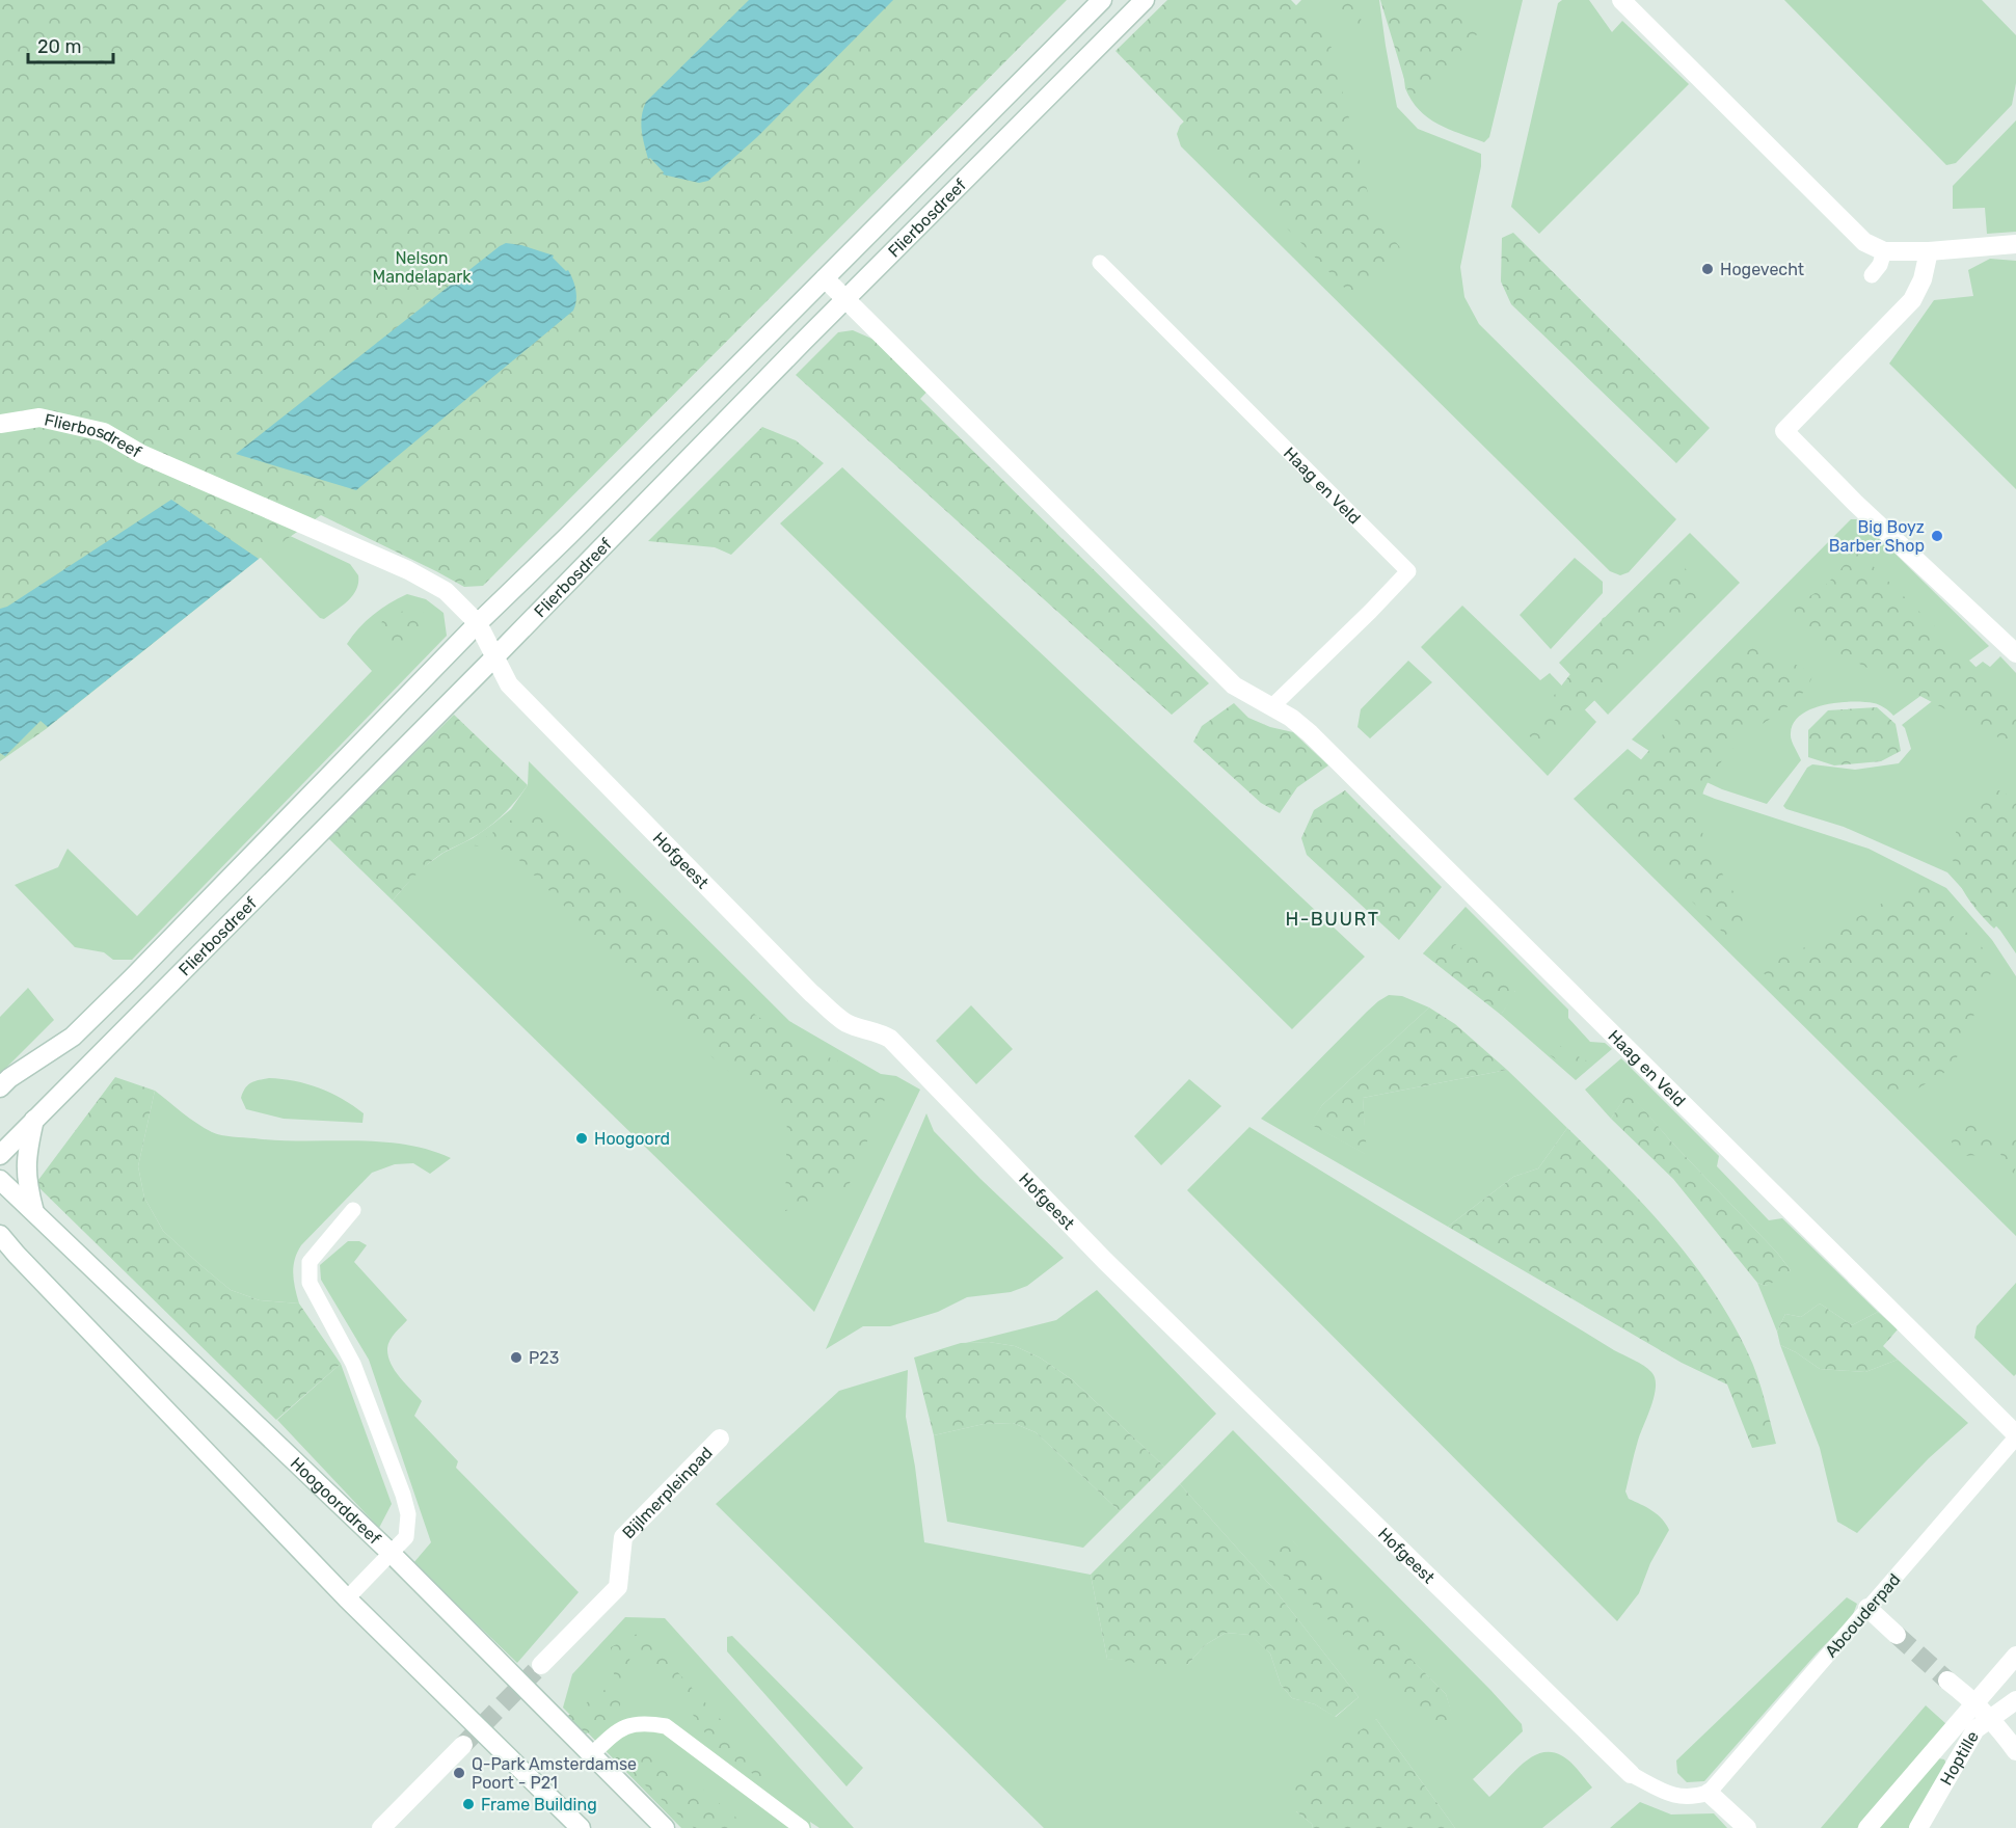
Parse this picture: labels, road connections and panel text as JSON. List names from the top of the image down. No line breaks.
{"streets":{"street":["Flierbosdreef","Haag en Veld","Hofgeest","Bijlmerpleinpad","Hoogoorddreef","Hoptille"],"lane":["Abcouderpad"]},"crossings":[["Flierbosdreef","Haag en Veld"],["Flierbosdreef","Hofgeest"],["Haag en Veld","Abcouderpad"]],"districts":["H-BUURT"],"parks":["Nelson Mandelapark"],"places":["Hogevecht","Big Boyz Barber Shop","Hoogoord","P23","Q-Park Amsterdamse Poort - P21","Frame Building"],"scale_bar":"20 m"}
